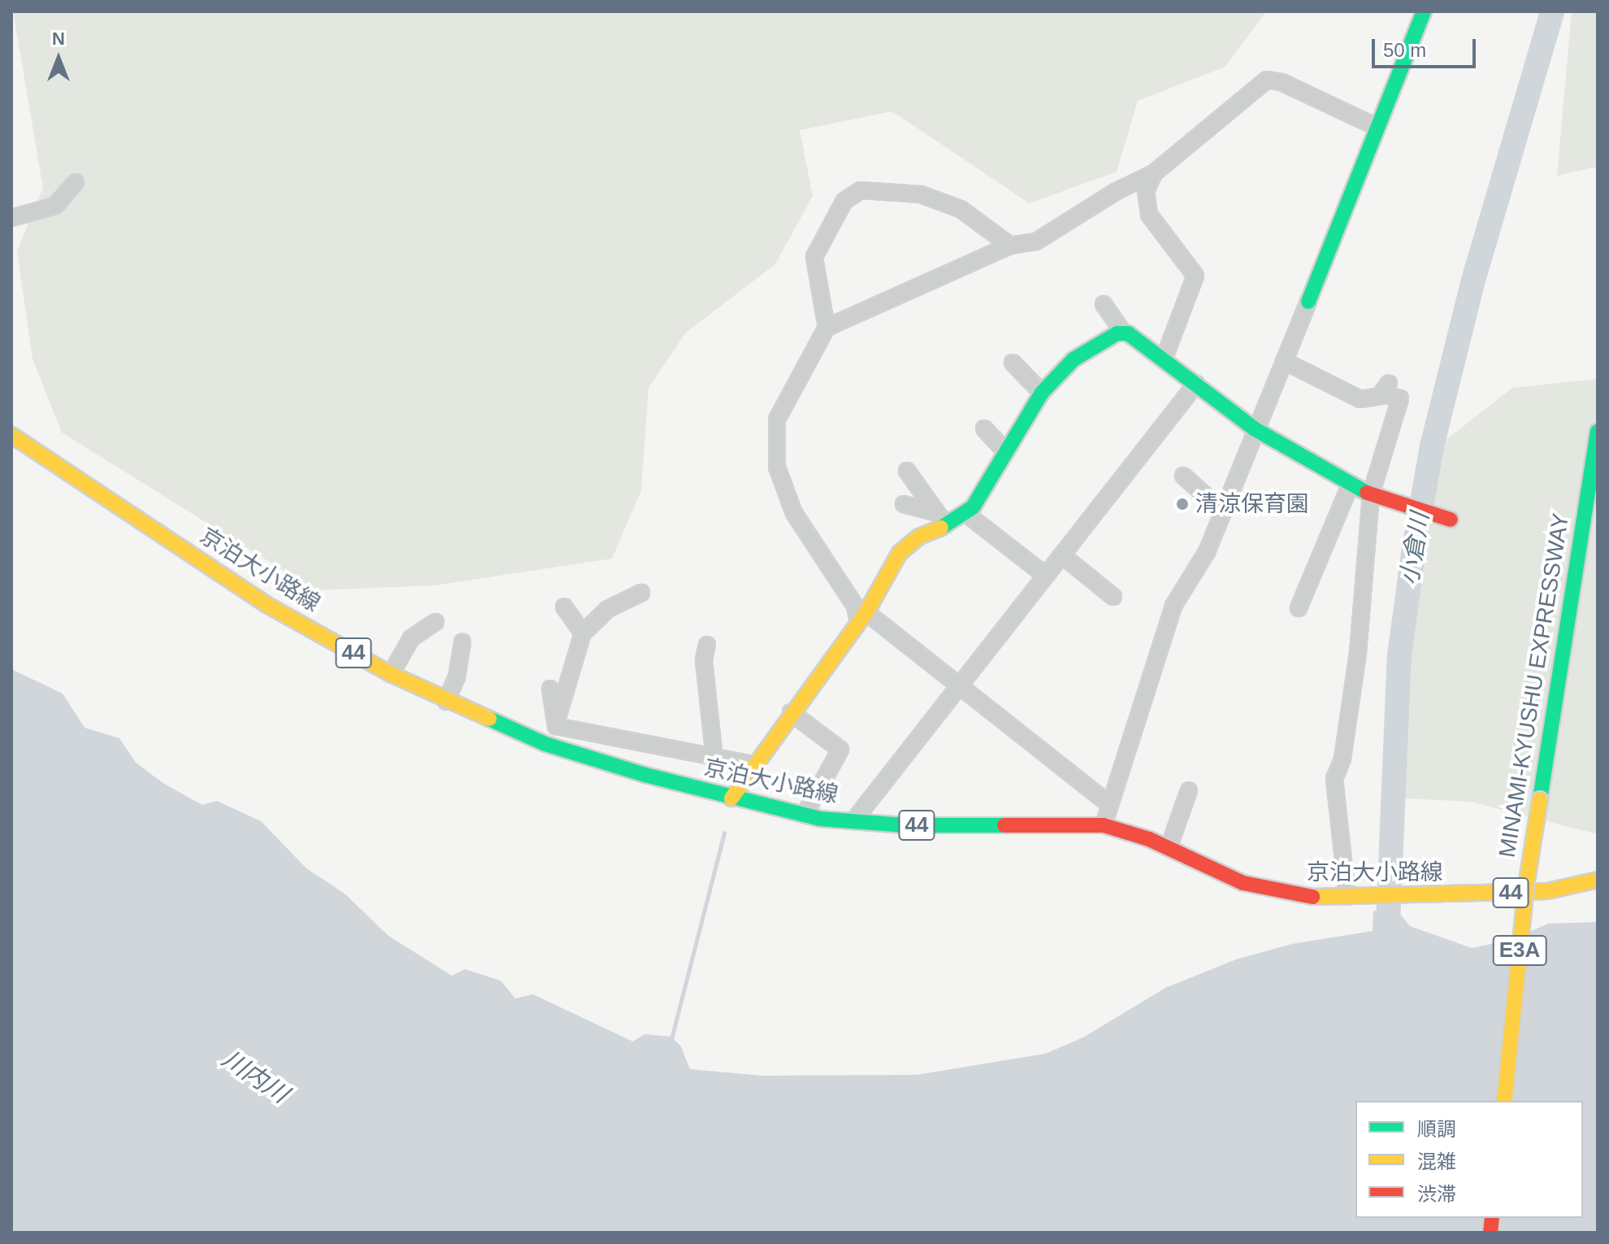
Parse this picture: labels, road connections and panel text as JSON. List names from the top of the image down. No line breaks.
{"streets":{"main road":["京泊大小路線","44","MINAMI-KYUSHU EXPRESSWAY","E3A"]},"water":["小倉川","川内川"],"places":["清涼保育園"],"legend":["順調","混雑","渋滞"],"scale_bar":"50 m","north":"top"}
